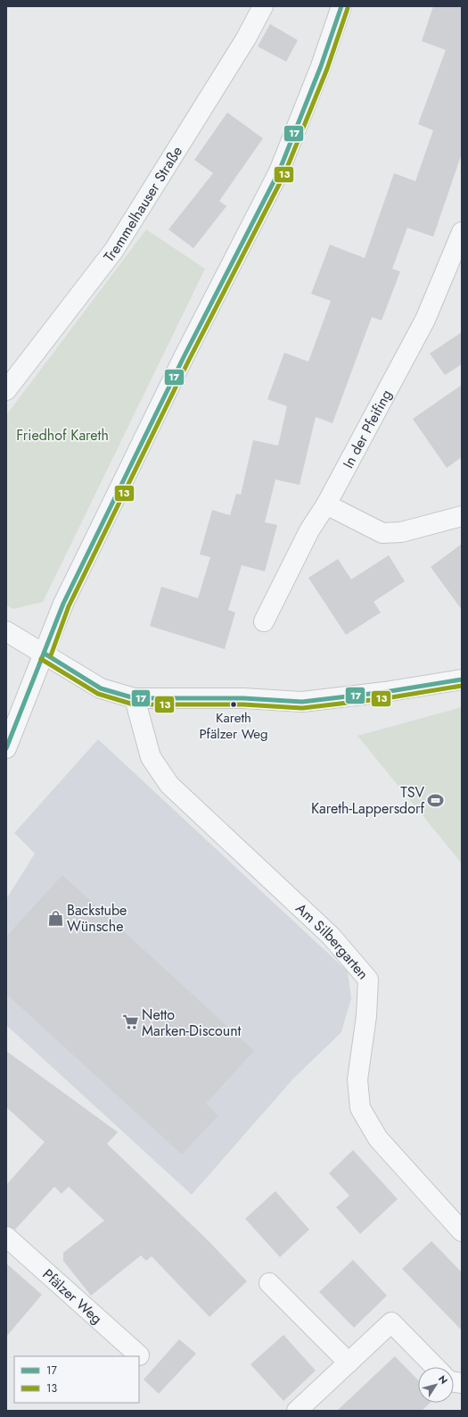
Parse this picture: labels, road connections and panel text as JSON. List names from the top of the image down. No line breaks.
{"streets":{"street":["Tremmelhauser Straße","In der Pfeifing","Am Silbergarten","Pfälzer Weg"]},"parks":["Friedhof Kareth"],"places":{"other":["Kareth Pfälzer Weg"],"sports":["TSV Kareth-Lappersdorf"],"shop":["Backstube Wünsche"],"supermarket":["Netto Marken-Discount"]},"lines":["transit line 17","transit line 13"],"legend":["17","13"],"north":"top right"}
